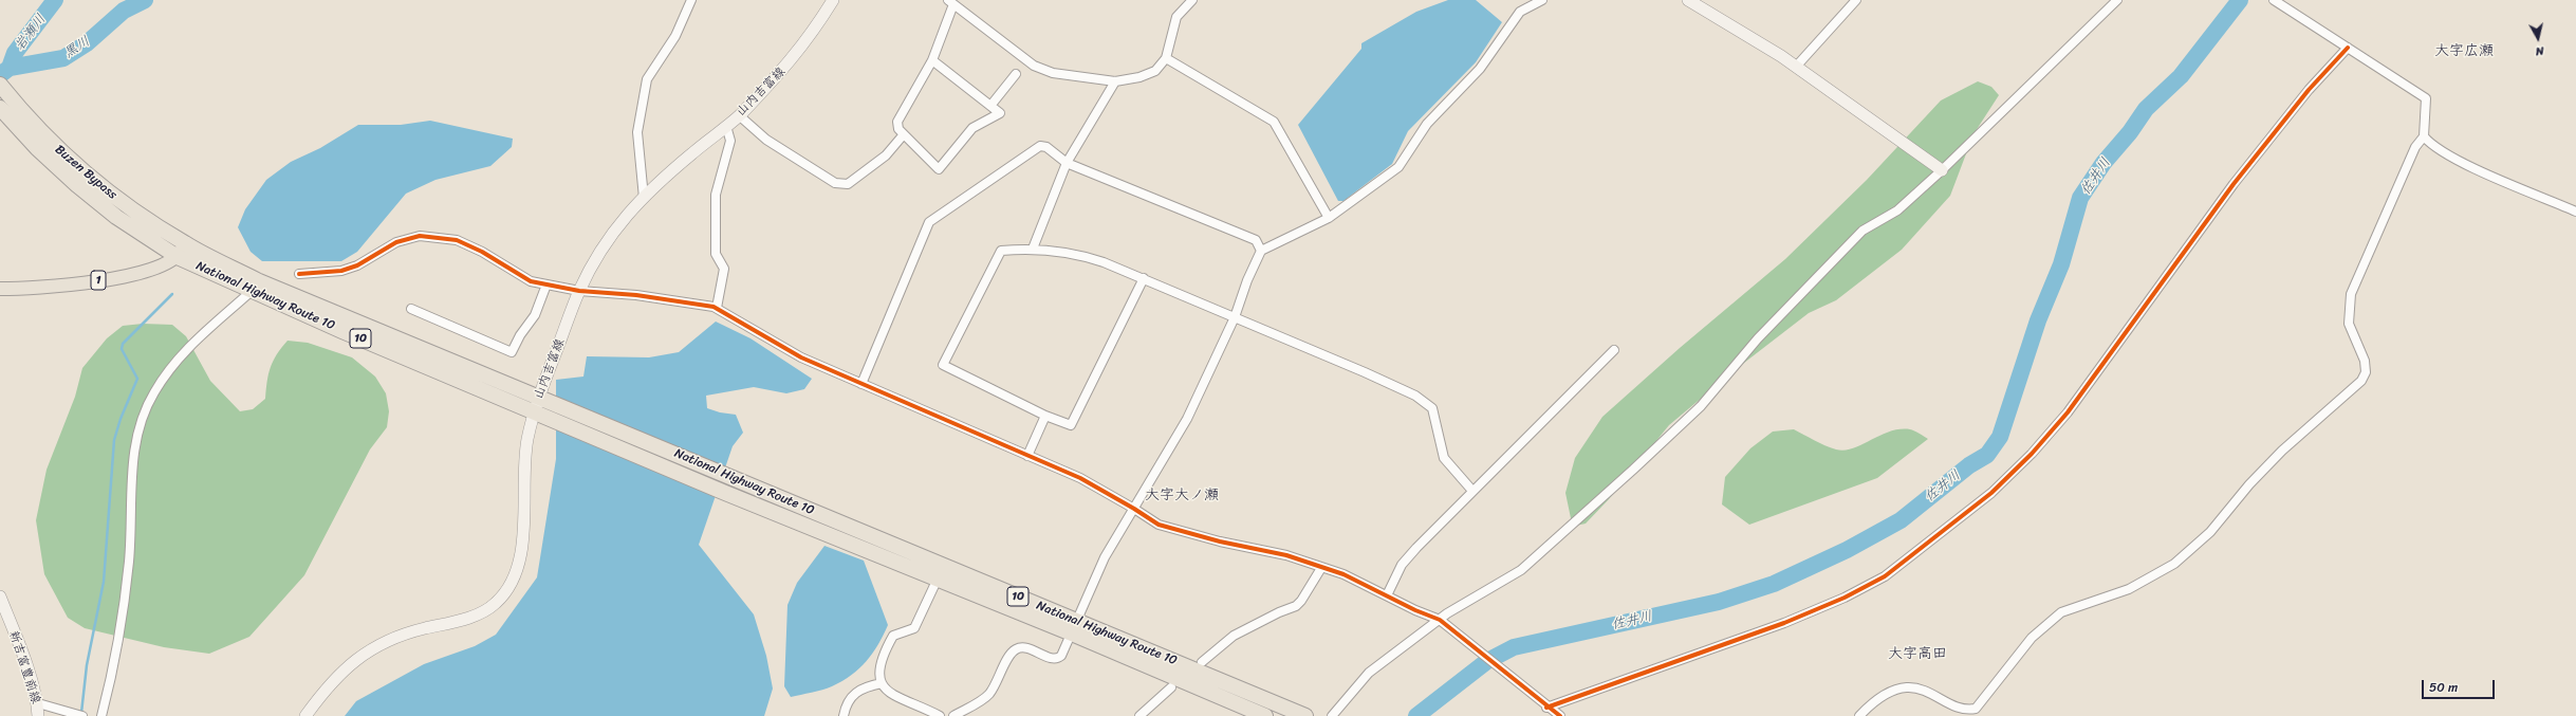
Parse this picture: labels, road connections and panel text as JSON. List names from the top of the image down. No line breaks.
{"streets":{"highway":["Buzen Bypass","National Highway Route 10","10"],"main road":["山内吉富線","1","新吉富豊前線"]},"crossings":[["山内吉富線","National Highway Route 10"],["Buzen Bypass","1"],["Buzen Bypass","National Highway Route 10"],["1","National Highway Route 10"]],"districts":["大字広瀬","大字大ノ瀬","大字高田"],"water":["岩瀬川","黒川","佐井川"],"scale_bar":"50 m","north":"bottom"}
